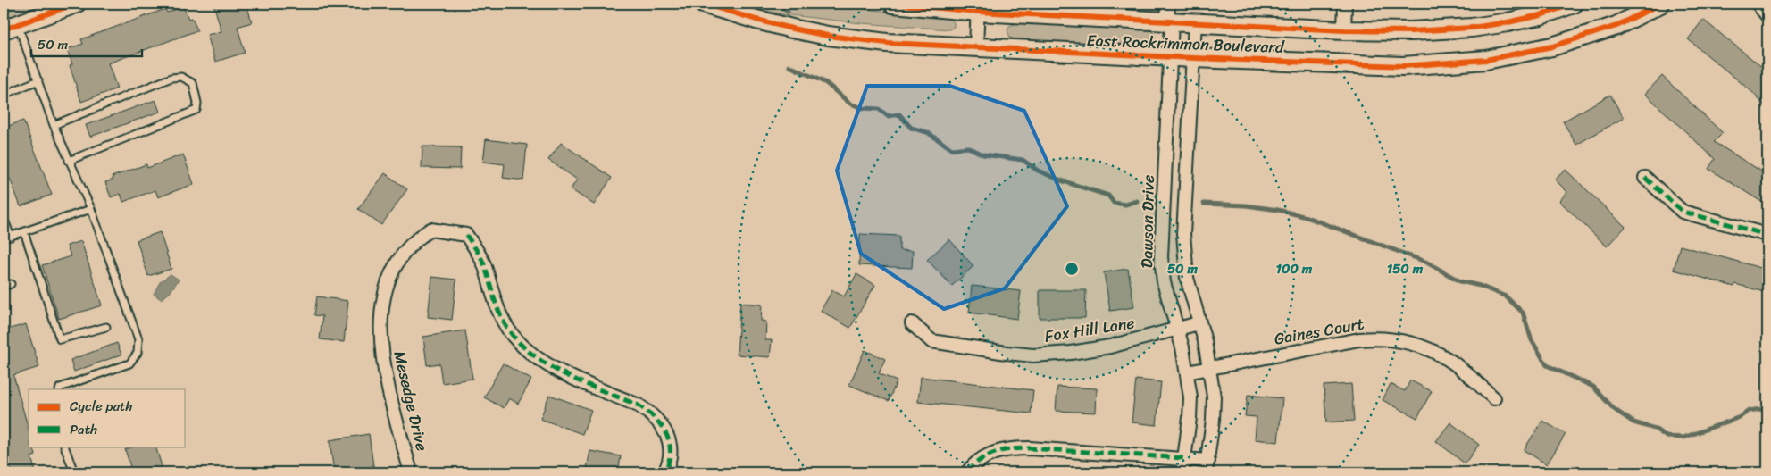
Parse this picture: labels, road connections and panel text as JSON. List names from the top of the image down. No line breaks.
{"streets":{"main road":["East Rockrimmon Boulevard"],"street":["Dawson Drive","Fox Hill Lane","Gaines Court","Mesedge Drive"]},"crossings":[["East Rockrimmon Boulevard","Dawson Drive"],["Dawson Drive","Fox Hill Lane"],["Dawson Drive","Gaines Court"]],"legend":["Cycle path","Path"],"scale_bar":"50 m","rings":["50 m","100 m","150 m"]}
